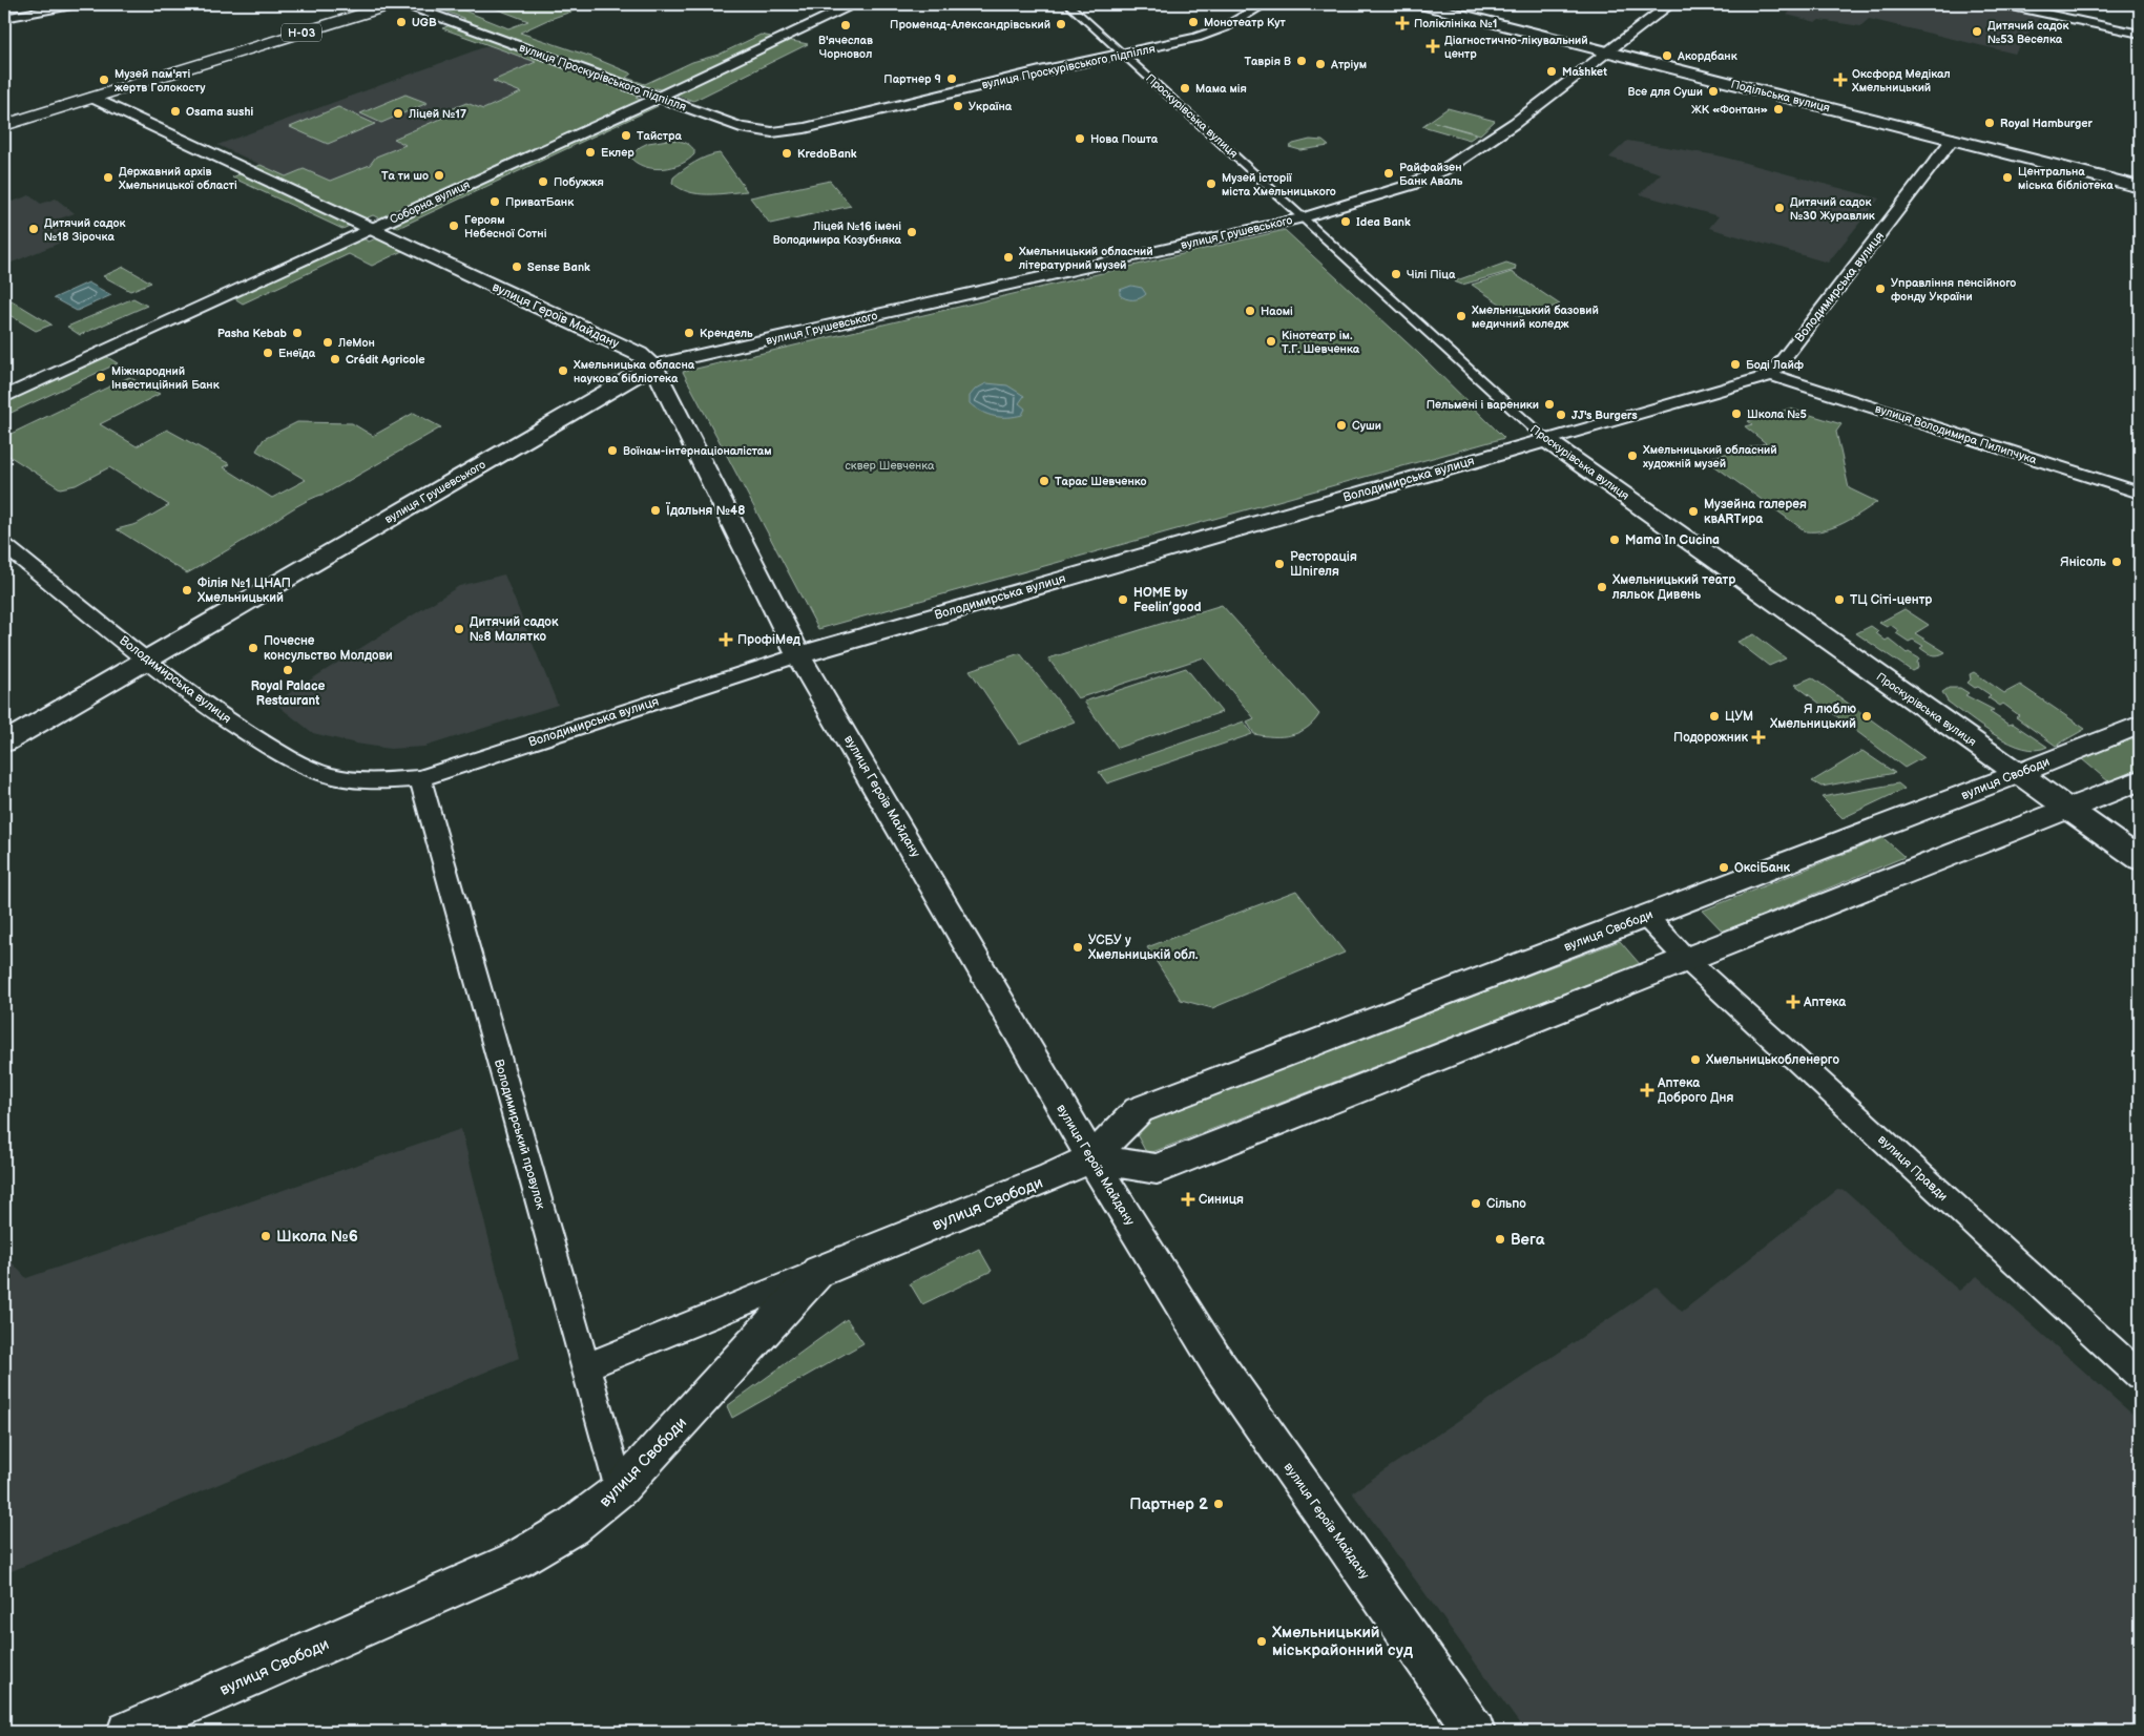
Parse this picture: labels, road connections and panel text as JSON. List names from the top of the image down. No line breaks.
{"streets":{"main road":["Н-03"],"street":["вулиця Проскурівського підпілля","Подільська вулиця","Проскурівська вулиця","Соборна вулиця","вулиця Грушевського","Володимирська вулиця","вулиця Героїв Майдану","вулиця Володимира Пилипчука","вулиця Свободи","Володимирський провулок","вулиця Правди"]},"crossings":[["Н-03","вулиця Героїв Майдану"],["вулиця Проскурівського підпілля","Проскурівська вулиця"],["вулиця Проскурівського підпілля","Соборна вулиця"],["Подільська вулиця","вулиця Грушевського"],["Подільська вулиця","Володимирська вулиця"],["Проскурівська вулиця","вулиця Грушевського"],["Проскурівська вулиця","Володимирська вулиця"],["Проскурівська вулиця","вулиця Свободи"],["Соборна вулиця","вулиця Героїв Майдану"],["вулиця Грушевського","Володимирська вулиця"],["вулиця Грушевського","вулиця Героїв Майдану"],["Володимирська вулиця","вулиця Героїв Майдану"],["Володимирська вулиця","вулиця Володимира Пилипчука"],["Володимирська вулиця","Володимирський провулок"],["вулиця Героїв Майдану","вулиця Свободи"],["вулиця Свободи","Володимирський провулок"],["вулиця Свободи","вулиця Правди"]],"parks":["сквер Шевченка"],"places":{"other":["UGB","Монотеатр Кут","Променад-Александрівський","В'ячеслав Чорновол","Дитячий садок №53 Веселка","Акордбанк","Таврія В","Атріум","Mа́shket","Партнер 9","Музей пам'яті жертв Голокосту","Мама мія","Все для Суши","Україна","ЖК «Фонтан»","Osama sushi","Ліцей №17","Royal Hamburger","Тайстра","Нова Пошта","Еклер","KredoBank","Райфайзен Банк Аваль","Та ти шо","Державний архів Хмельницької області","Центральна міська бібліотека","Побужжя","Музей історії міста Хмельницького","ПриватБанк","Дитячий садок №30 Журавлик","Idea Bank","Героям Небесної Сотні","Дитячий садок №18 Зірочка","Ліцей №16 імені Володимира Козубняка","Хмельницький обласний літературний музей","Sense Bank","Чілі Піца","Управління пенсійного фонду України","Наомі","Хмельницький базовий медичний коледж","Pasha Kebab","Крендель","Кінотеатр ім. Т.Г. Шевченка","ЛеМон","Енеїда","Crédit Agricole","Боді Лайф","Хмельницька обласна наукова бібліотека","Міжнародний Інвестиційний Банк","Пельмені і вареники","Школа №5","JJ's Burgers","Суши","Воїнам-інтернаціоналістам","Хмельницький обласний художній музей","Тарас Шевченко","Їдальня №48","Музейна галерея квARTира","Mama In Cucina","Янісоль","Ресторація Шпігеля","Хмельницький театр ляльок Дивень","Філія №1 ЦНАП Хмельницький","HOME by Feelin’good","ТЦ Сіті-центр","Дитячий садок №8 Малятко","Почесне консульство Молдови","Royal Palace Restaurant","ЦУМ","Я люблю Хмельницький","ОксіБанк","УСБУ у Хмельницькій обл.","Хмельницькобленерго","Сільпо","Школа №6","Вега","Партнер 2","Хмельницький міськрайонний суд"],"health":["Поліклініка №1","Діагностично-лікувальний центр","Оксфорд Медікал Хмельницький","ПрофіМед","Подорожник","Аптека","Аптека Доброго Дня","Синиця"]}}
